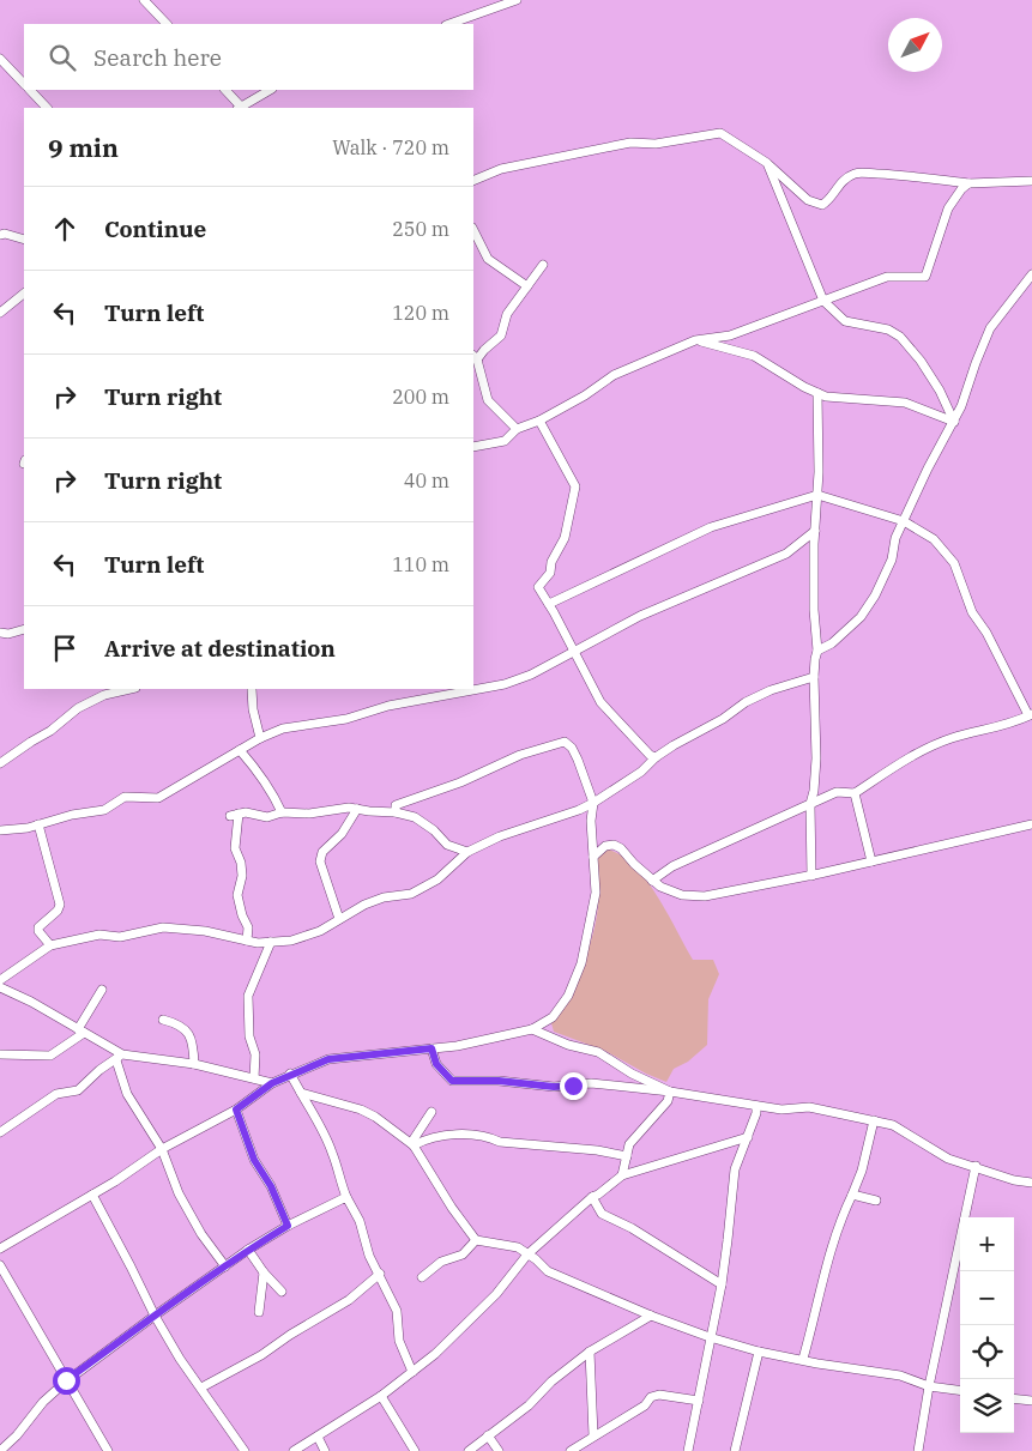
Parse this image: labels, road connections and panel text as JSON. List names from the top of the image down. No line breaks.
{"north":"top right","page":{"search":"Search here","heading":["9 min","Walk · 720 m"],"list":[["Continue","250 m"],["Turn left","120 m"],["Turn right","200 m"],["Turn right","40 m"],["Turn left","110 m"],"Arrive at destination"],"map_buttons":["+","−"]}}
